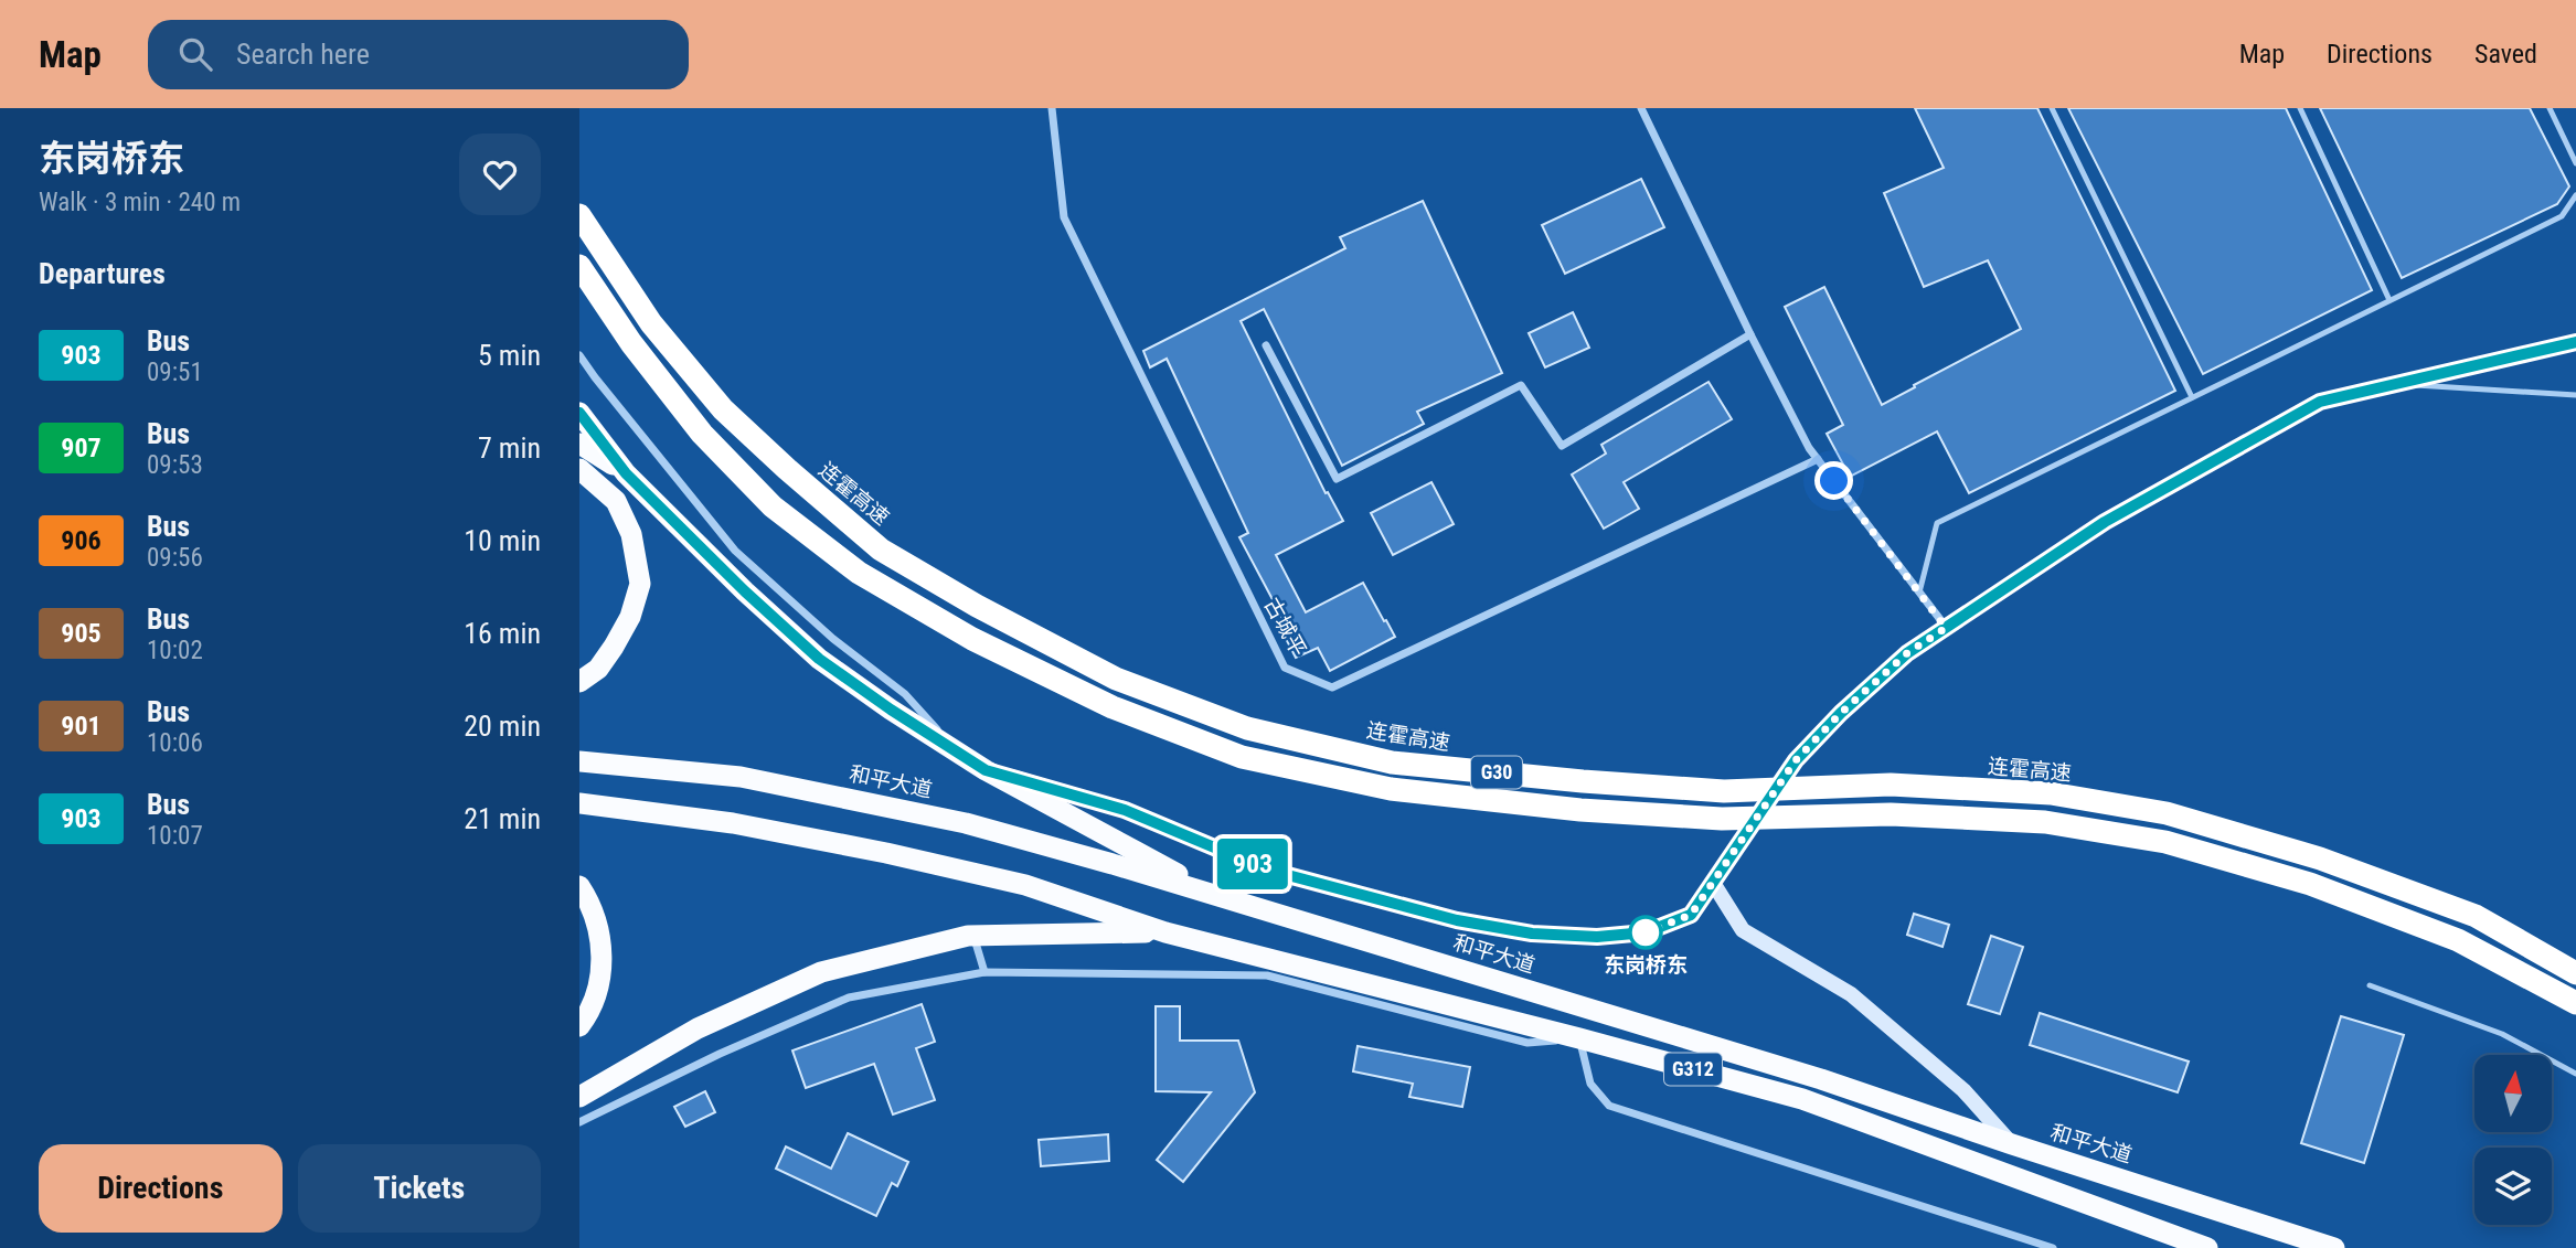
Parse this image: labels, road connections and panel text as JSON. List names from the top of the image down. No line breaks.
{"streets":{"highway":["连霍高速","G30","和平大道","G312"],"street":["古城平"]},"places":["东岗桥东"],"lines":["bus line 903"],"north":"top","page":{"header":"Map","search":"Search here","nav":["Map","Directions","Saved"],"heading":[["东岗桥东","Walk · 3 min · 240 m"],"Departures"],"on_map":"903","list":[{"mark":"903","name":"Bus","note":"09:51","value":"5 min"},{"mark":"907","name":"Bus","note":"09:53","value":"7 min"},{"mark":"906","name":"Bus","note":"09:56","value":"10 min"},{"mark":"905","name":"Bus","note":"10:02","value":"16 min"},{"mark":"901","name":"Bus","note":"10:06","value":"20 min"},{"mark":"903","name":"Bus","note":"10:07","value":"21 min"}],"buttons":["Directions","Tickets"]}}
